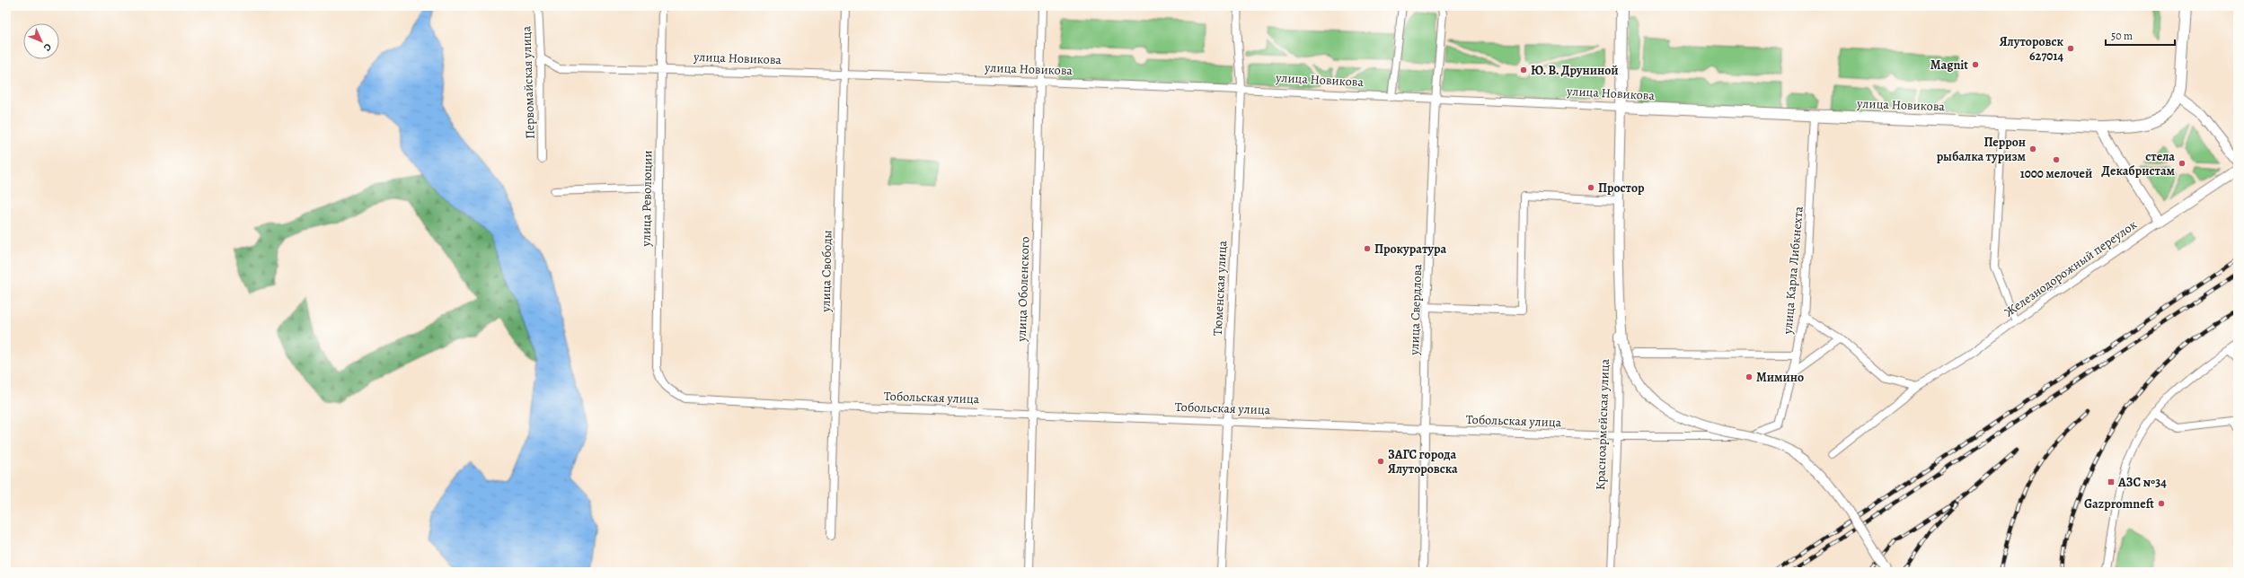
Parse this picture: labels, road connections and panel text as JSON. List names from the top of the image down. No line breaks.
{"streets":{"main road":["улица Новикова","Красноармейская улица"],"street":["Первомайская улица","улица Революции","Железнодорожный переулок","улица Карла Либкнехта","улица Свободы","Тюменская улица","улица Оболенского","улица Свердлова","Тобольская улица"]},"crossings":[["улица Новикова","Первомайская улица"],["улица Новикова","улица Революции"],["улица Новикова","улица Карла Либкнехта"],["улица Новикова","улица Свободы"],["улица Новикова","Тюменская улица"],["улица Новикова","улица Оболенского"],["улица Новикова","улица Свердлова"],["улица Новикова","Красноармейская улица"],["улица Революции","Тобольская улица"],["улица Карла Либкнехта","Тобольская улица"],["улица Свободы","Тобольская улица"],["Тюменская улица","Тобольская улица"],["улица Оболенского","Тобольская улица"],["улица Свердлова","Тобольская улица"],["Тобольская улица","Красноармейская улица"]],"places":{"other":["Ялуторовск 627014","Magnit","Ю. В. Друниной","Перрон рыбалка туризм","1000 мелочей","стела Декабристам","Простор","Прокуратура","Мимино","ЗАГС города Ялуторовска","Gazpromneft"],"transit":["АЗС №34"]},"scale_bar":"50 m","north":"bottom right"}
